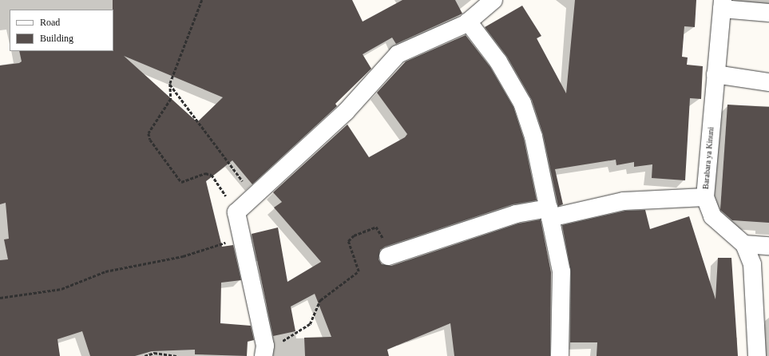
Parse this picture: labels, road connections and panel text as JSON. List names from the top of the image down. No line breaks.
{"streets":{"street":["Barabara ya Kinuni"]},"legend":["Road","Building"]}
